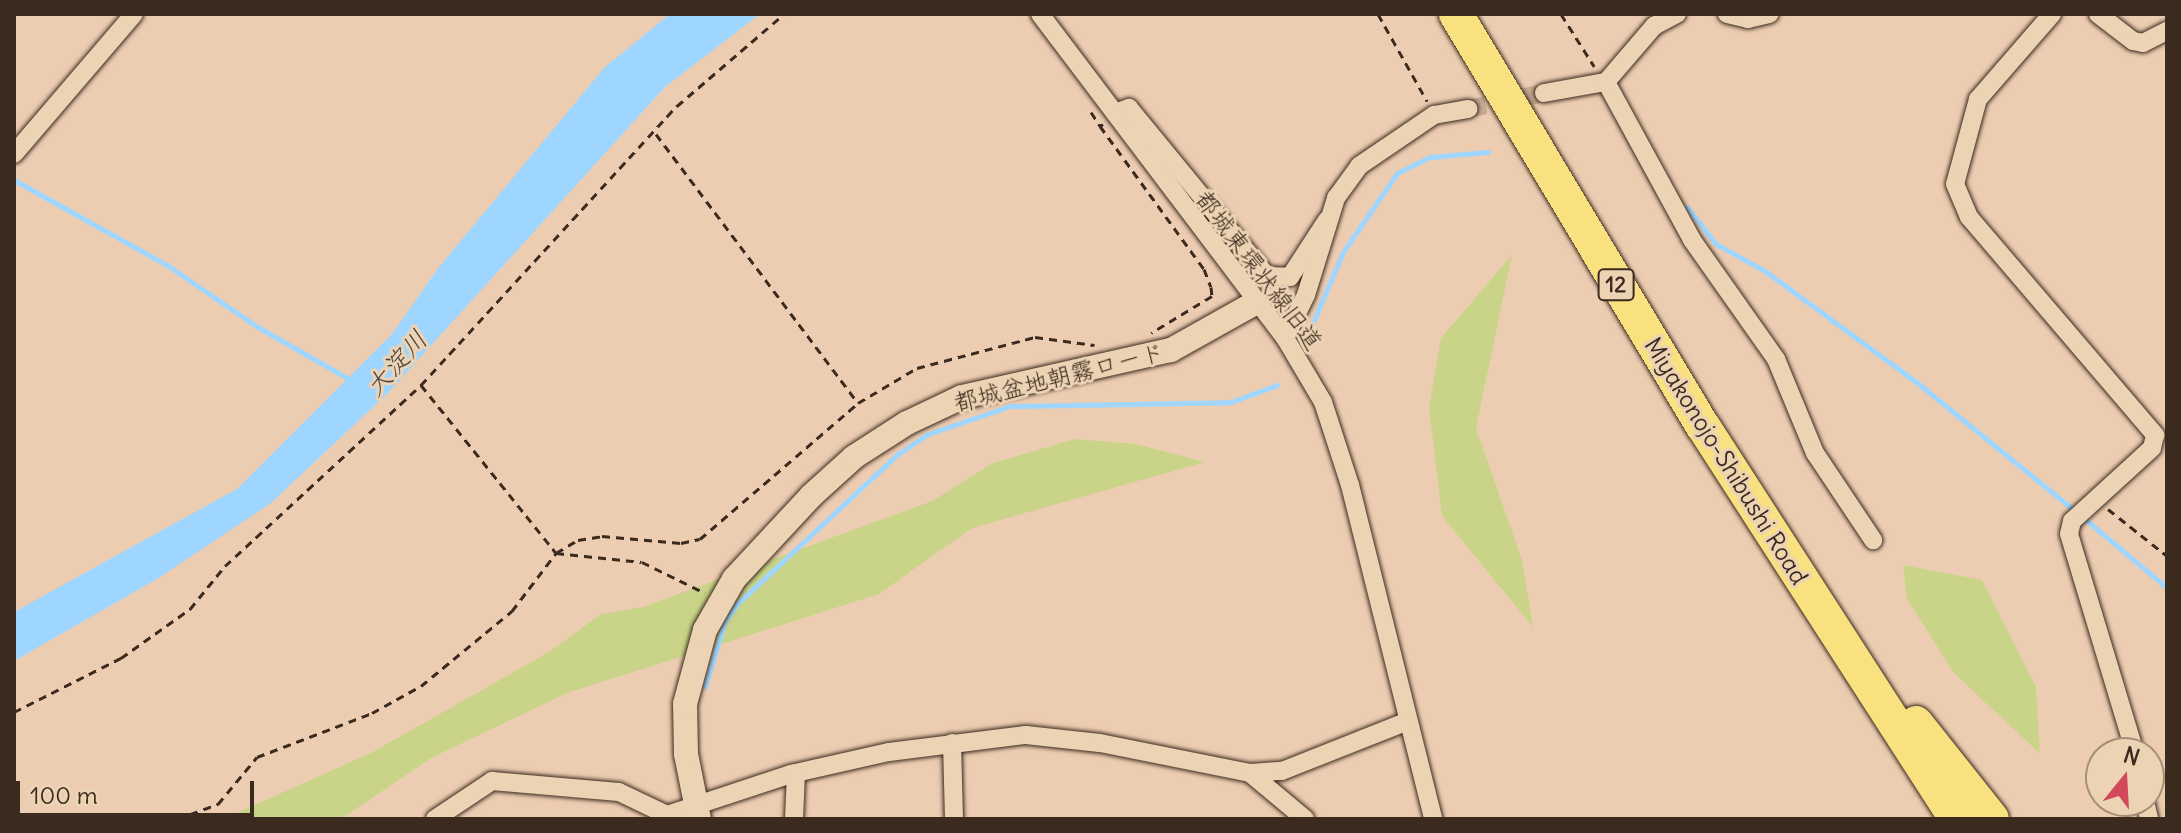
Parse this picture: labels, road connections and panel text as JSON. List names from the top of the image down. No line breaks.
{"streets":{"highway":["12","Miyakonojo-Shibushi Road"],"street":["都城東環状線旧道","都城盆地朝霧ロード"]},"crossings":[["都城東環状線旧道","都城盆地朝霧ロード"]],"water":["大淀川"],"scale_bar":"100 m","north":"top"}
